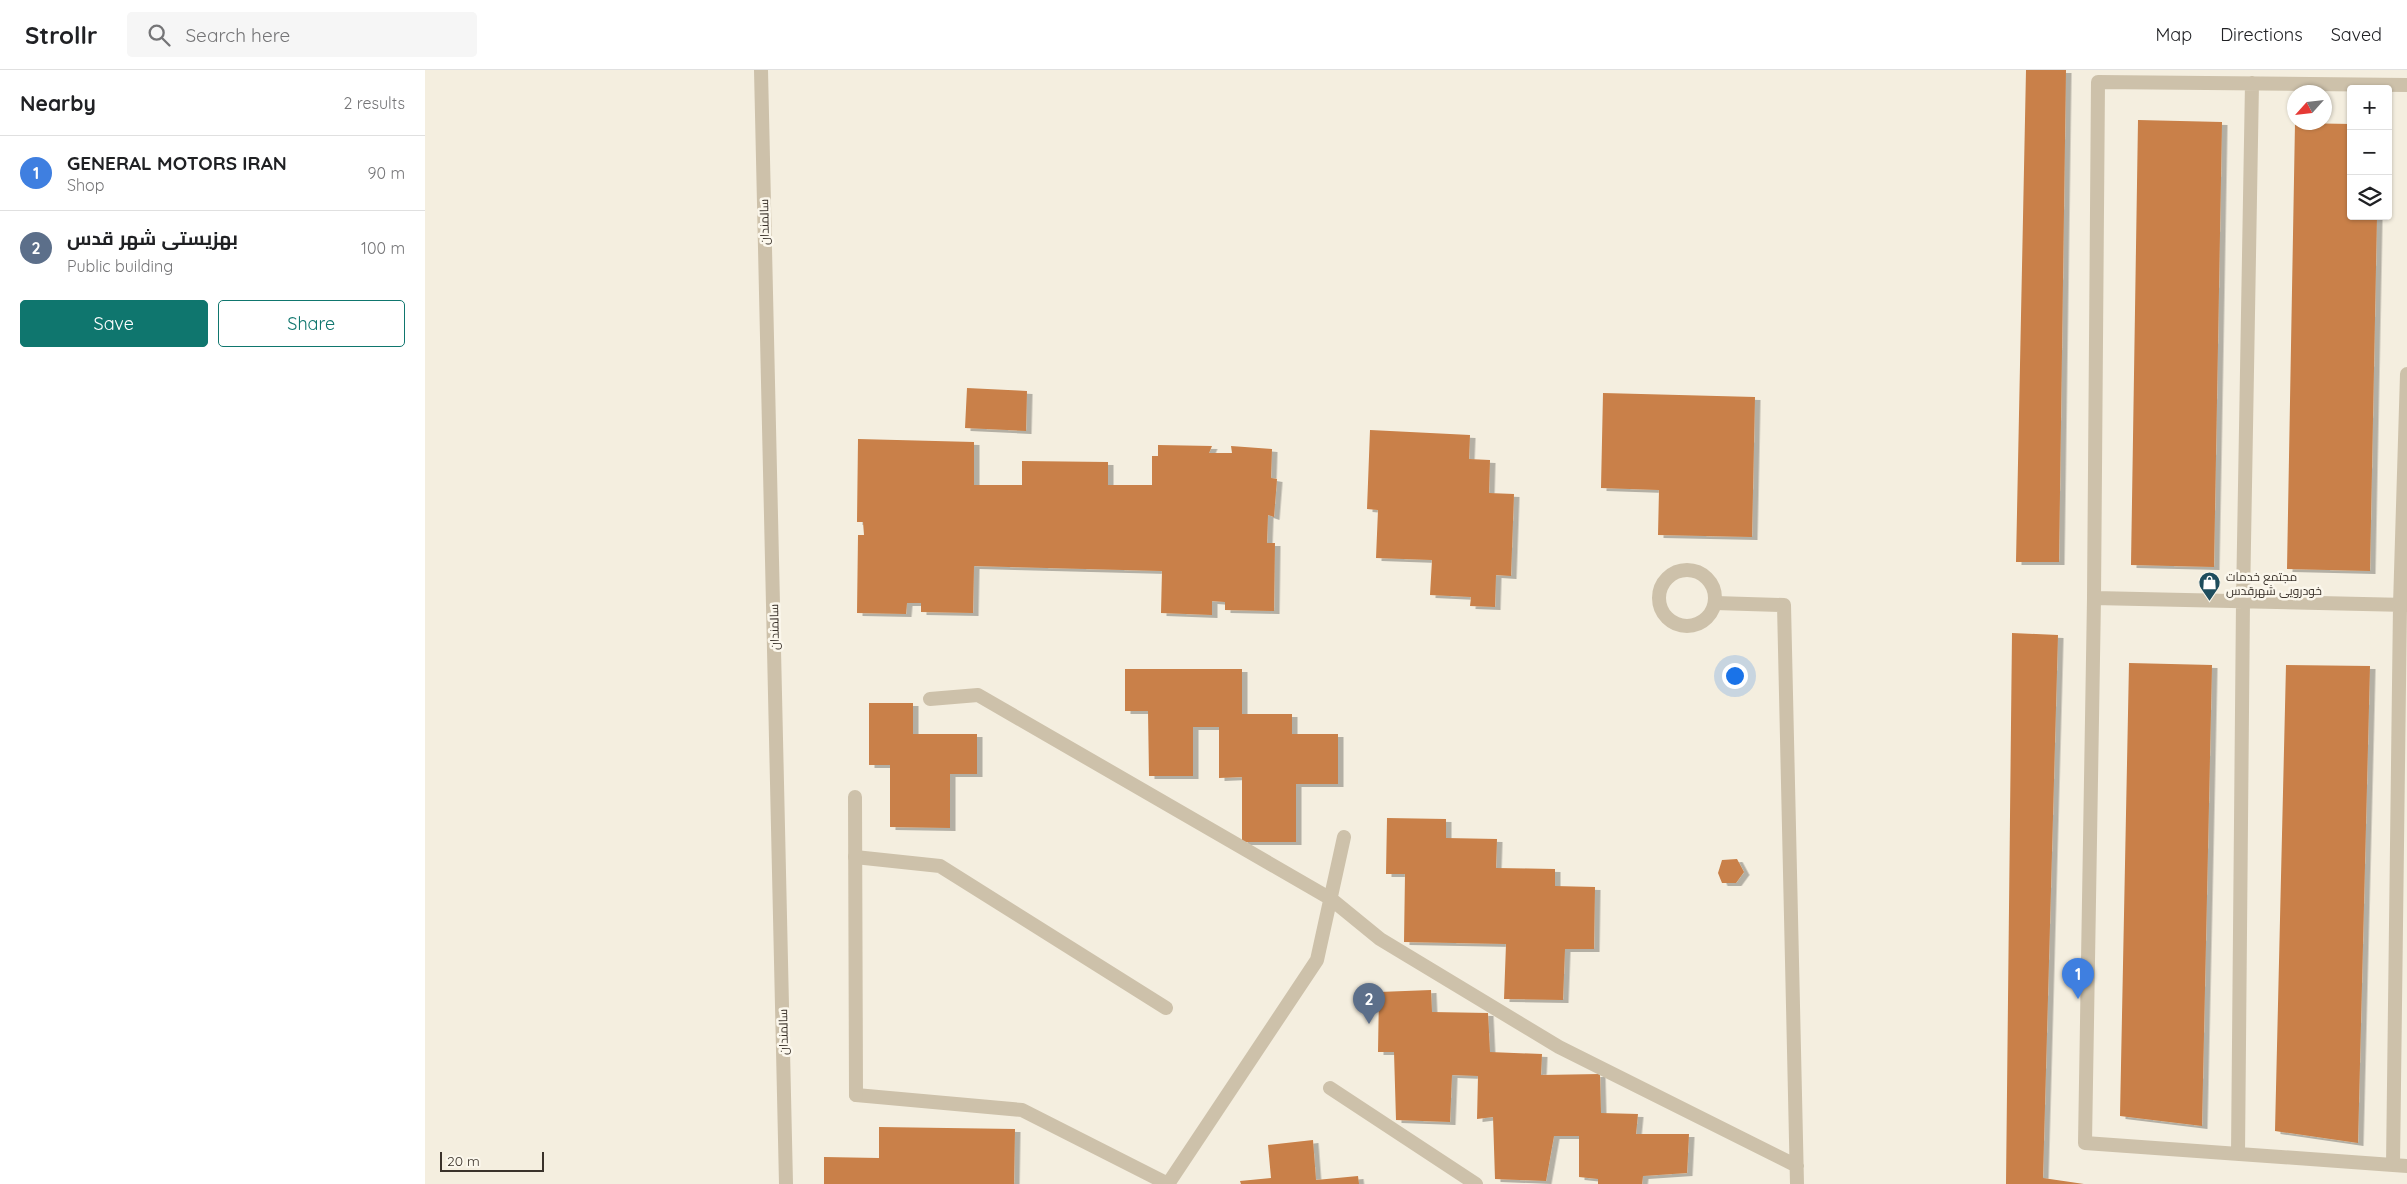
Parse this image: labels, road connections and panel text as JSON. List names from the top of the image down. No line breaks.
{"streets":{"street":["سالمندان"]},"places":{"shop":["مجتمع خدمات خودرویی شهرقدس"]},"scale_bar":"20 m","north":"bottom left","page":{"header":"Strollr","search":"Search here","nav":["Map","Directions","Saved"],"heading":["Nearby","2 results"],"map_buttons":["+","−"],"list":[{"mark":"1","name":"GENERAL MOTORS IRAN","note":"Shop","value":"90 m"},{"mark":"2","name":"بهزیستی شهر قدس","note":"Public building","value":"100 m"}],"buttons":["Save","Share"],"pins":["1","2"],"scale":"20 m"}}
